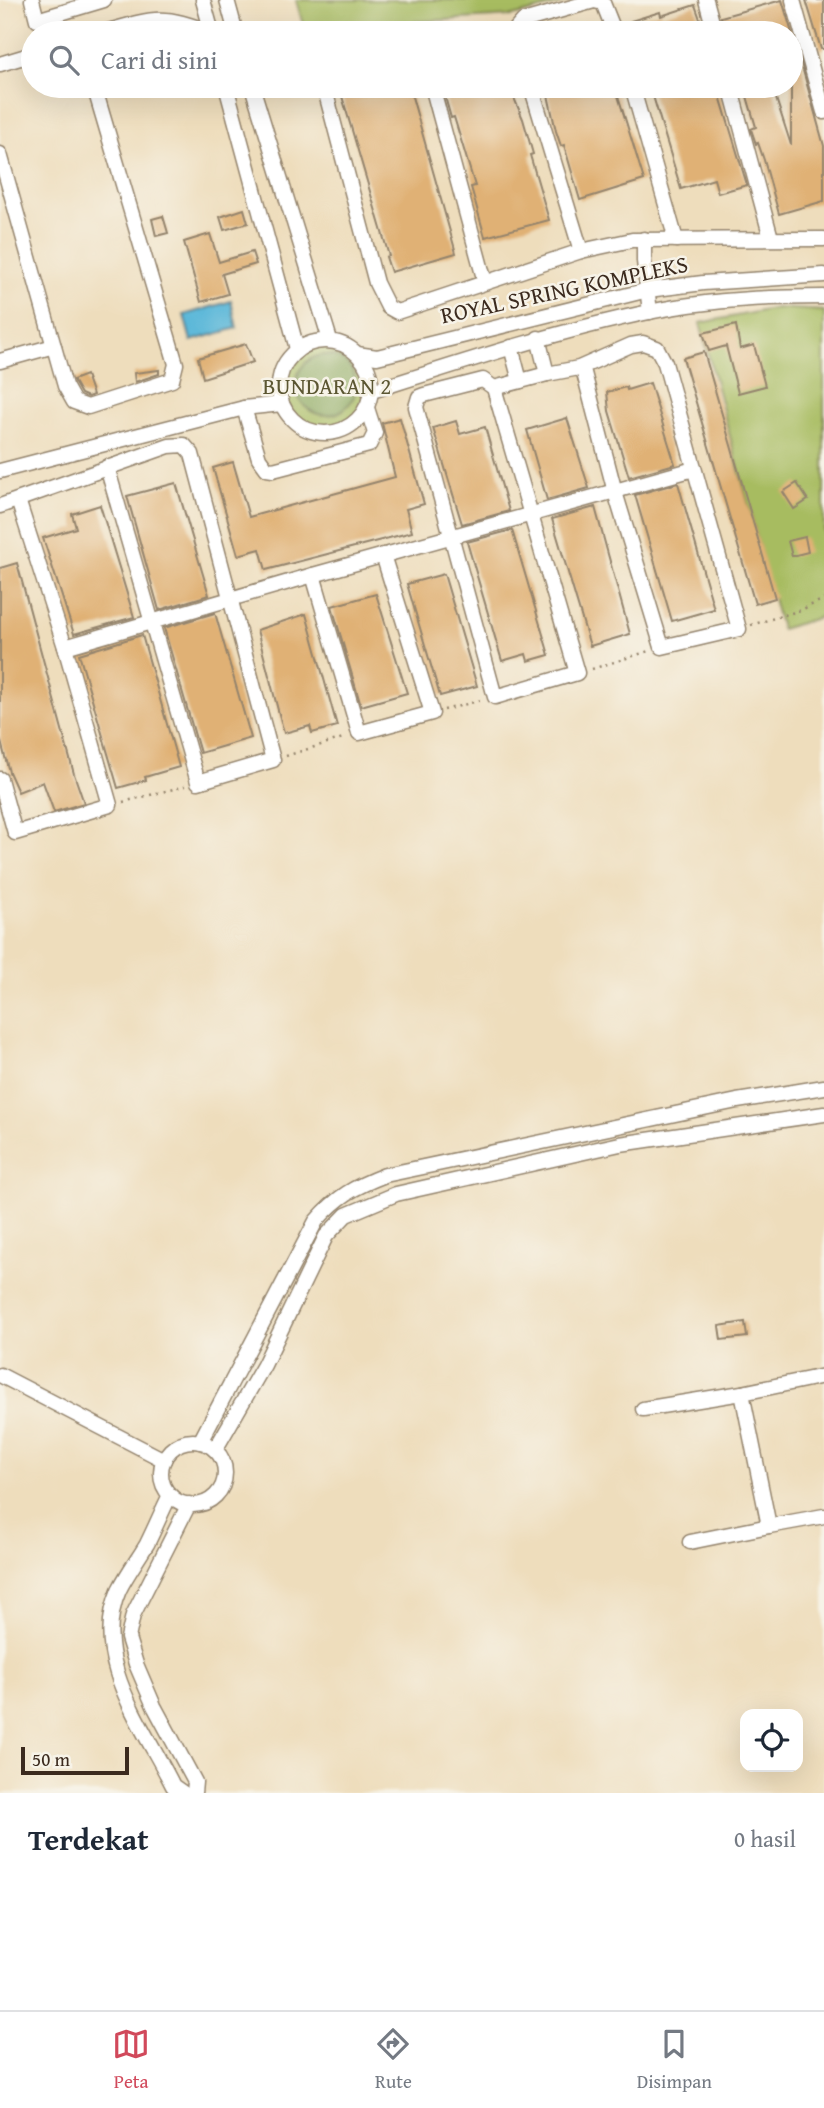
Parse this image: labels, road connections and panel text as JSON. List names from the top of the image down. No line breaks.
{"streets":{"street":["ROYAL SPRING KOMPLEKS"]},"parks":["BUNDARAN 2"],"scale_bar":"50 m","page":{"search":"Cari di sini","scale":"50 m","heading":["Terdekat","0 hasil"],"nav":["Peta","Rute","Disimpan"]}}
